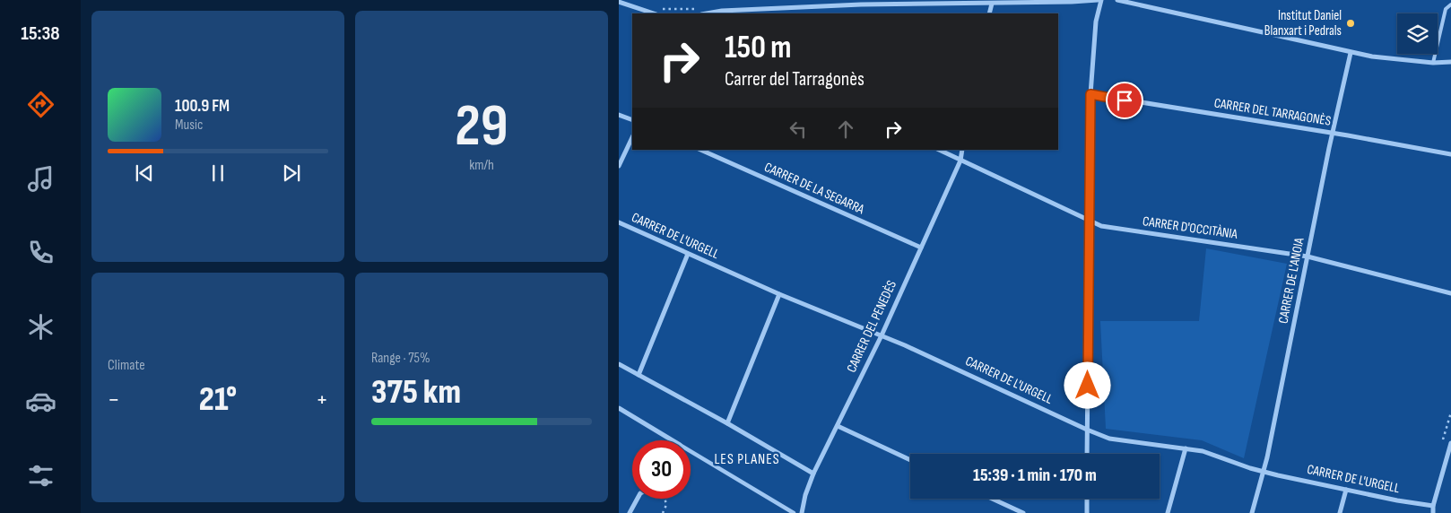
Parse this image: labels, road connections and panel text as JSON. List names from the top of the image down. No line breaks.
{"streets":{"street":["CARRER DEL TARRAGONÈS","CARRER DE LA SEGARRA","CARRER D'OCCITÀNIA","CARRER DE L'URGELL","CARRER DE L'ANOIA","CARRER DEL PENEDÈS"]},"crossings":[["CARRER DEL TARRAGONÈS","CARRER DE L'ANOIA"],["CARRER DE LA SEGARRA","CARRER DEL PENEDÈS"],["CARRER D'OCCITÀNIA","CARRER DE L'ANOIA"],["CARRER D'OCCITÀNIA","CARRER DEL PENEDÈS"],["CARRER DE L'URGELL","CARRER DE L'ANOIA"],["CARRER DE L'URGELL","CARRER DEL PENEDÈS"]],"districts":["LES PLANES"],"places":["Institut Daniel Blanxart i Pedrals"],"page":{"tabs":"15:38","tile":[["29","km/h"],"Climate",["Range · 75%","375 km"]],"turn":["150 m","Carrer del Tarragonès"],"song":["100.9 FM","Music"],"heat":["−","21°","+"],"limit":"30","trip":"15:39 · 1 min · 170 m"}}
